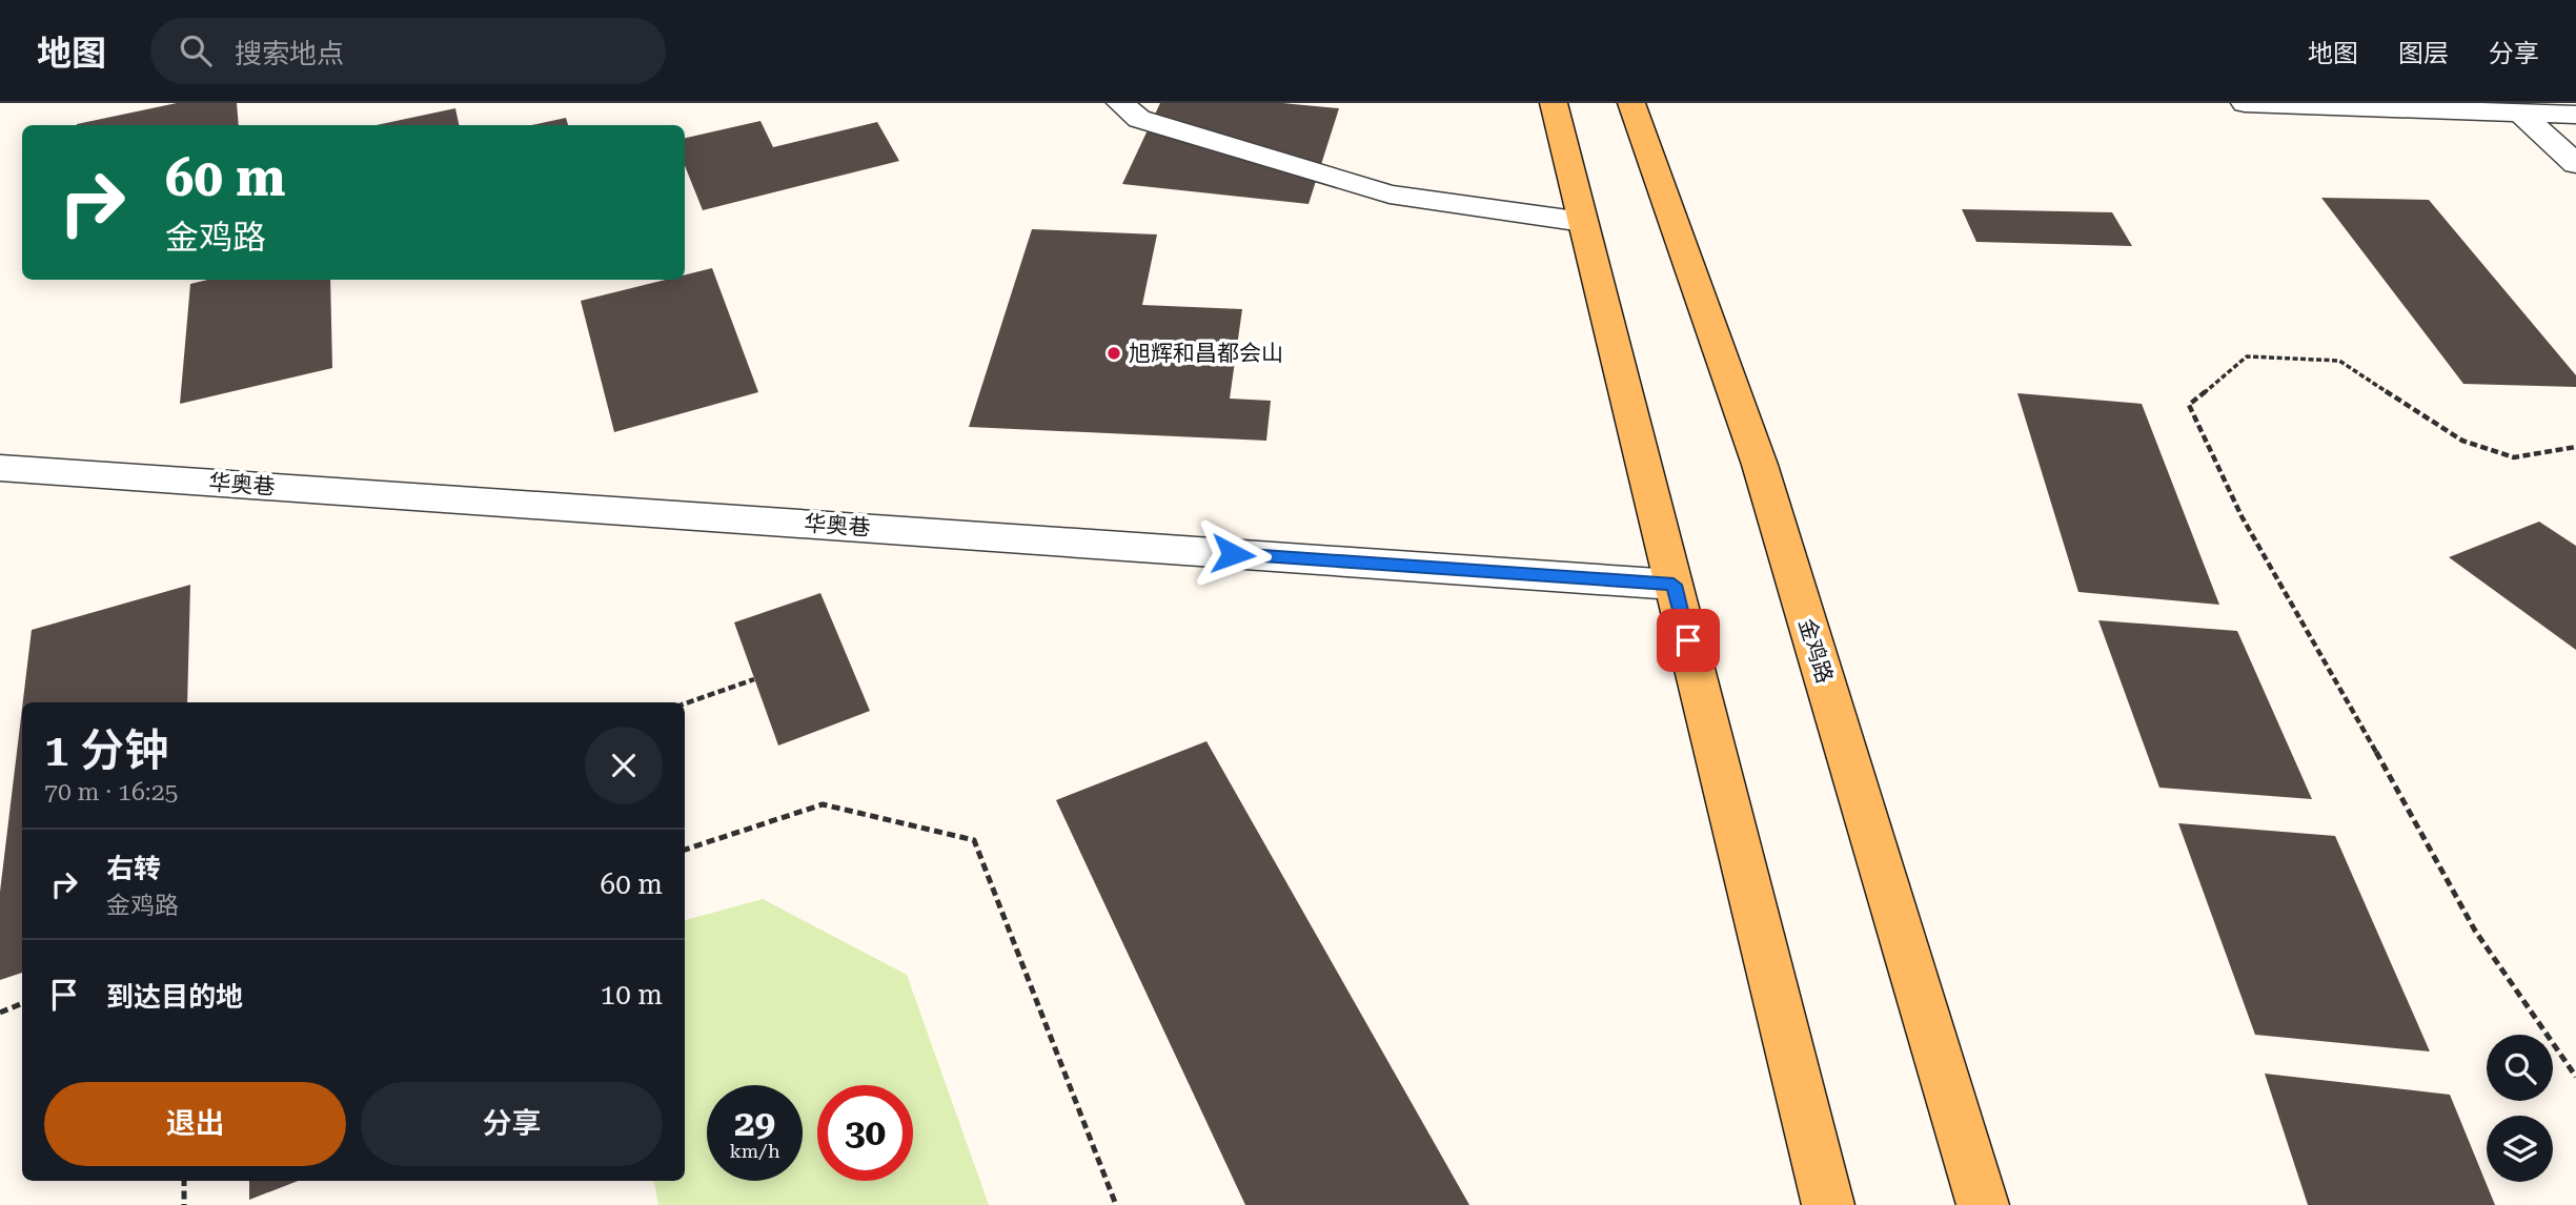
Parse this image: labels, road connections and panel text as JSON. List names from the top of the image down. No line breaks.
{"streets":{"main road":["金鸡路"],"street":["华奥巷"]},"places":["旭辉和昌都会山"],"page":{"header":"地图","search":"搜索地点","nav":["地图","图层","分享"],"turn":["60 m","金鸡路"],"heading":["1 分钟","70 m · 16:25"],"list":[{"name":"右转","note":"金鸡路","value":"60 m"},{"name":"到达目的地","value":"10 m"}],"buttons":["退出","分享"],"speed":"29 km/h","limit":"30"}}
